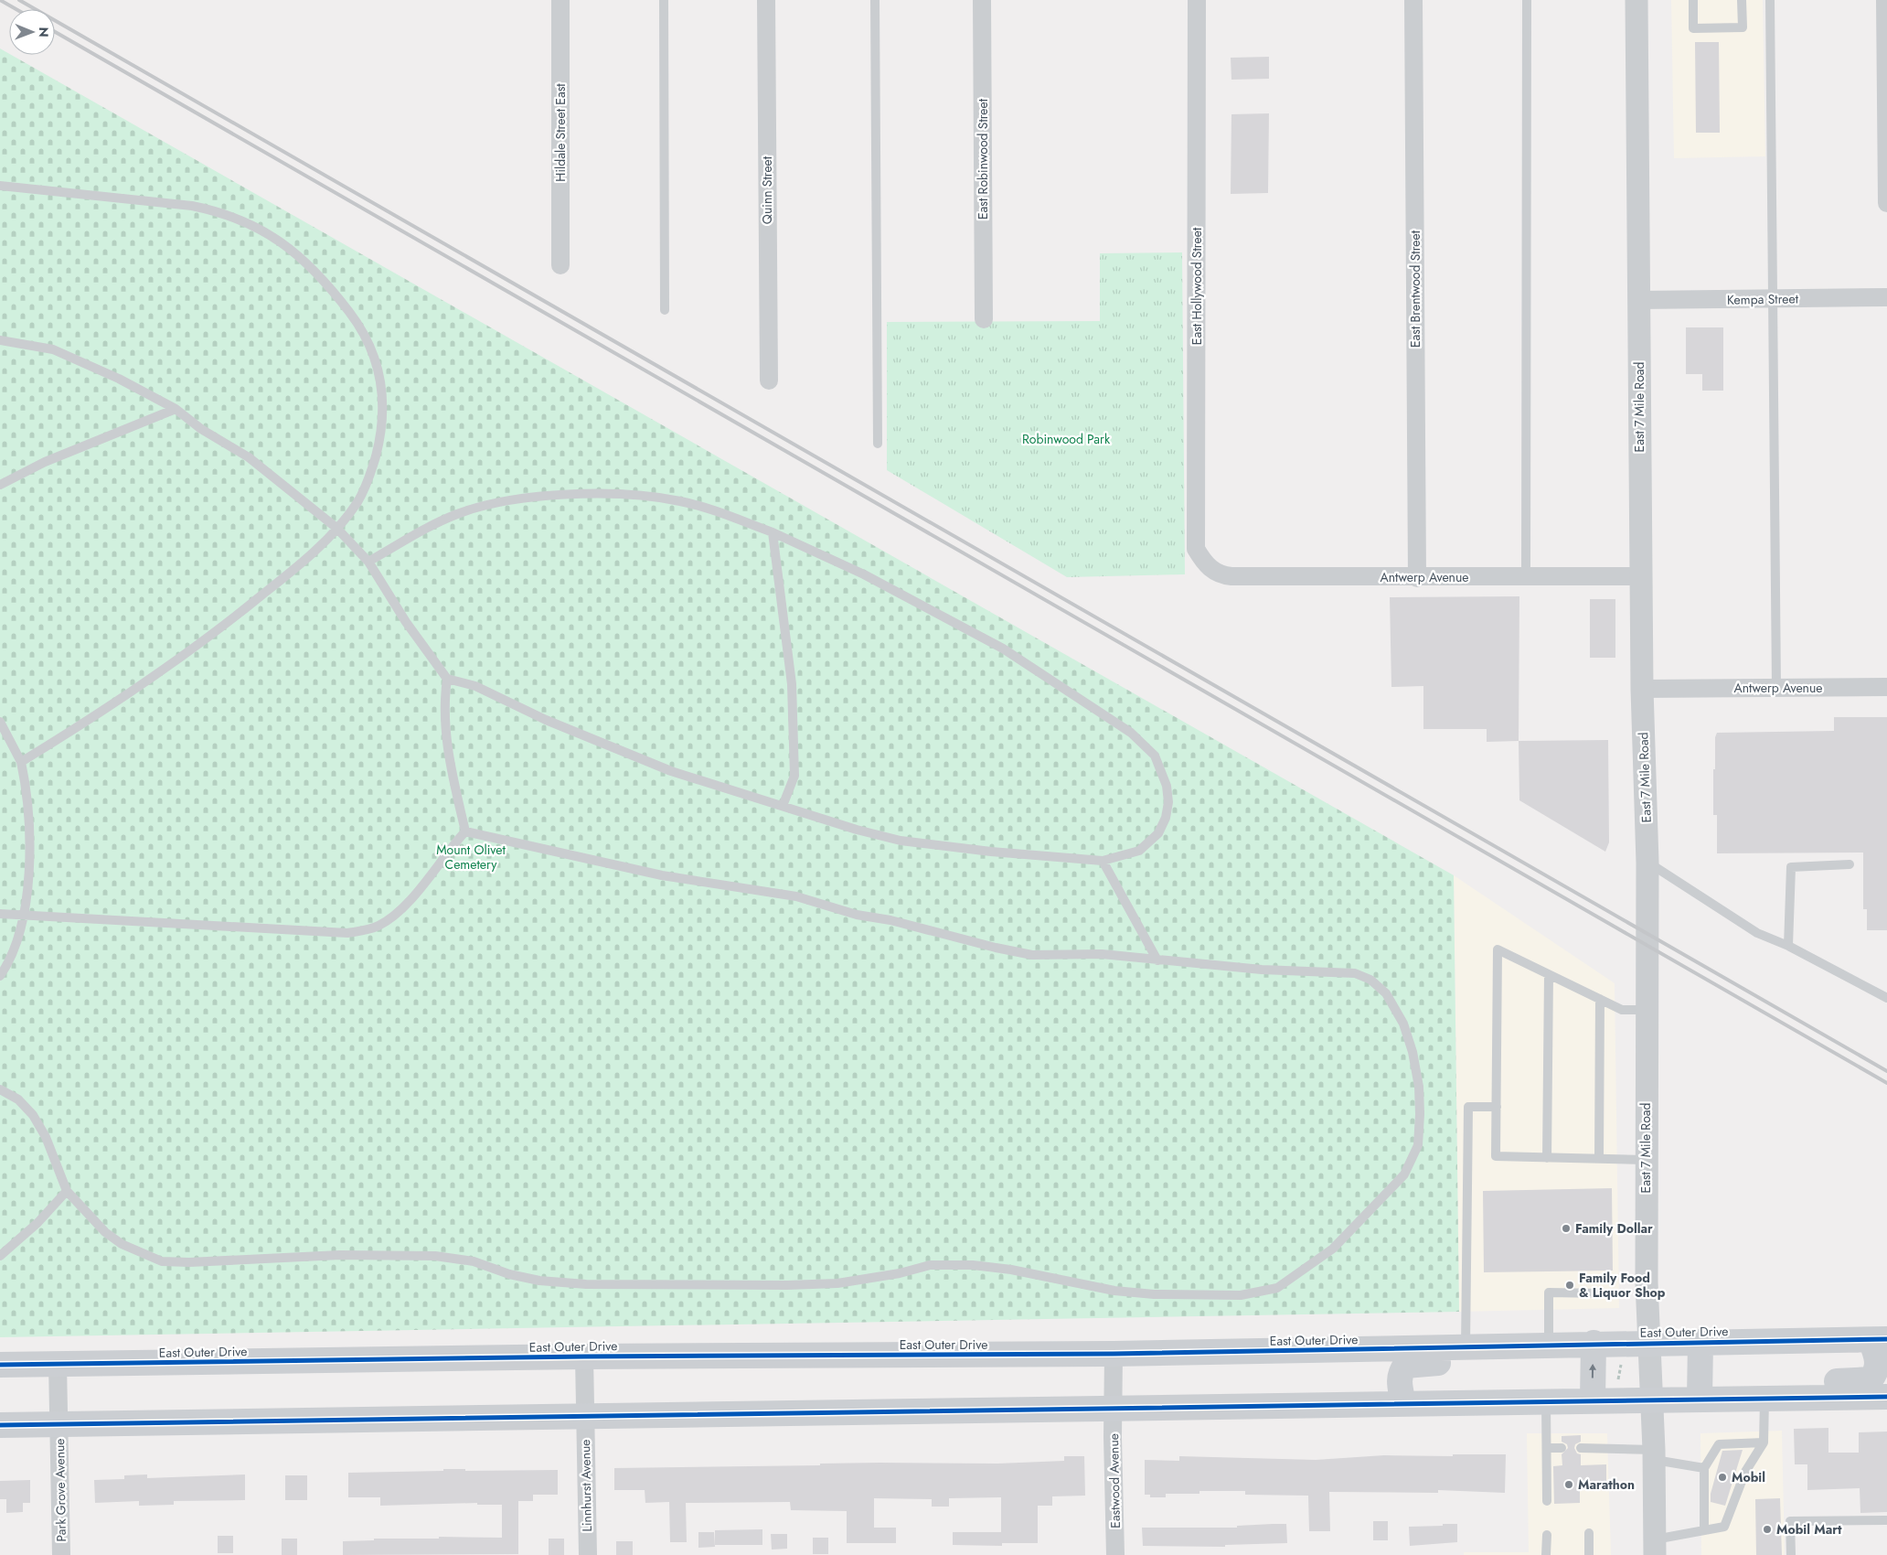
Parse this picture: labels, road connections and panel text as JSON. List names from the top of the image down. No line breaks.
{"streets":{"main road":["East Outer Drive"],"street":["Hildale Street East","East Robinwood Street","Quinn Street","East Hollywood Street","East Brentwood Street","Kempa Street","East 7 Mile Road","Antwerp Avenue","Eastwood Avenue","Linnhurst Avenue","Park Grove Avenue"]},"crossings":[["East Hollywood Street","Antwerp Avenue"],["East Brentwood Street","Antwerp Avenue"],["Kempa Street","East 7 Mile Road"],["East 7 Mile Road","Antwerp Avenue"],["East 7 Mile Road","East Outer Drive"],["East Outer Drive","Eastwood Avenue"],["East Outer Drive","Linnhurst Avenue"],["East Outer Drive","Park Grove Avenue"]],"parks":["Robinwood Park","Mount Olivet Cemetery"],"places":["Family Dollar","Family Food & Liquor Shop","Mobil","Marathon","Mobil Mart"],"north":"right"}
